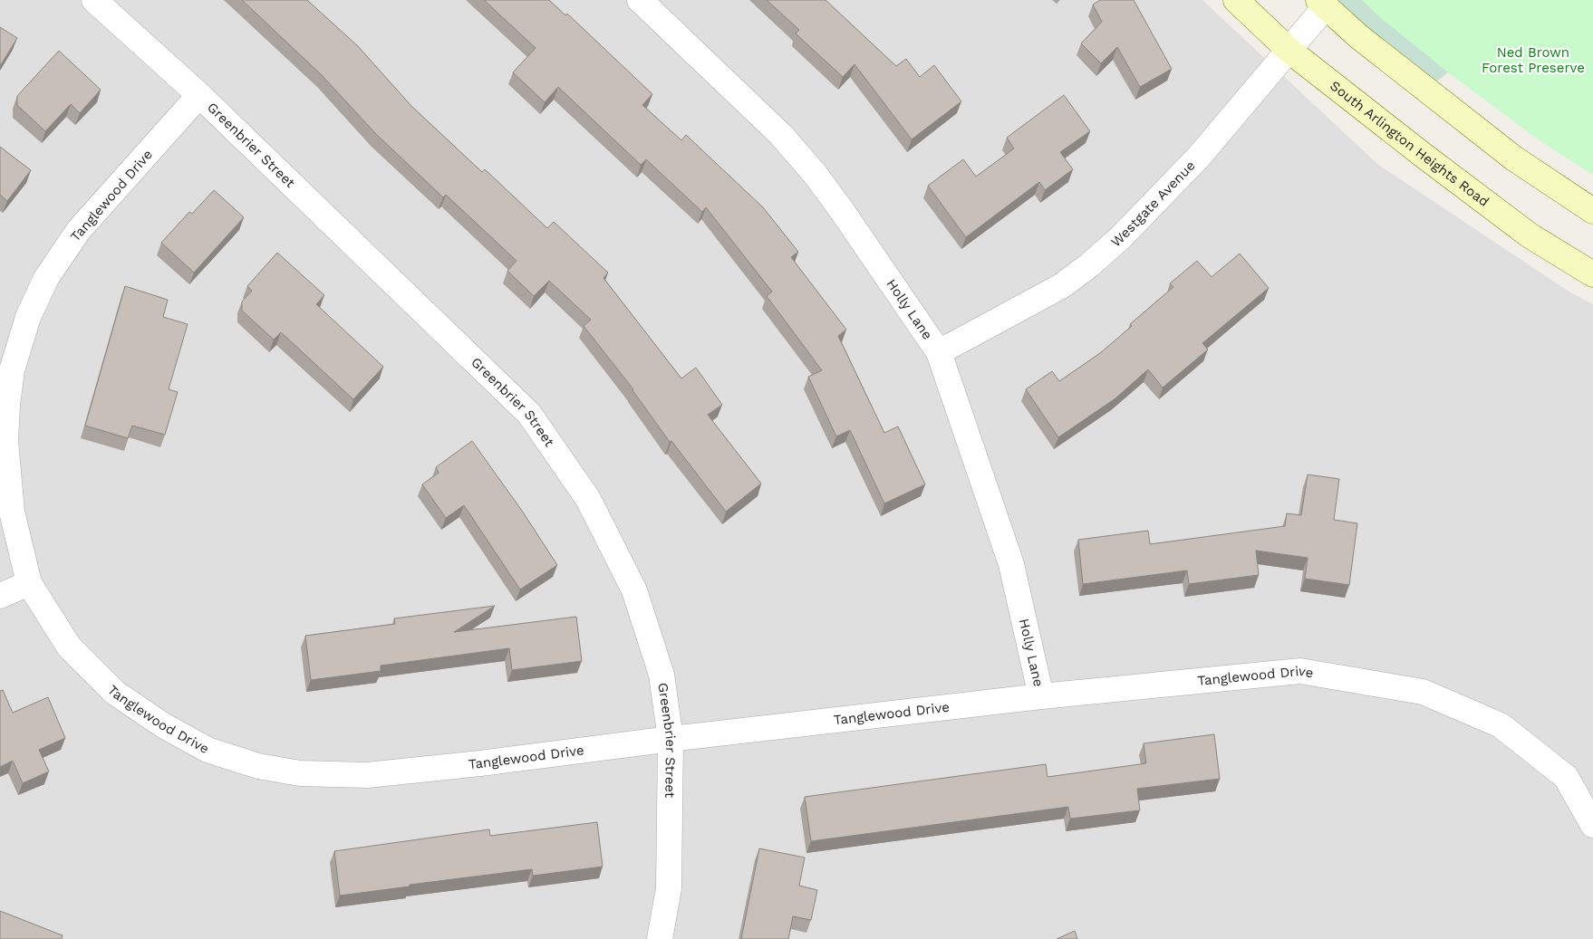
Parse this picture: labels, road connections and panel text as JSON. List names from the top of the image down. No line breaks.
{"streets":{"main road":["South Arlington Heights Road"],"street":["Greenbrier Street","Tanglewood Drive","Westgate Avenue","Holly Lane"]},"crossings":[["South Arlington Heights Road","Westgate Avenue"],["Greenbrier Street","Tanglewood Drive"],["Tanglewood Drive","Holly Lane"],["Westgate Avenue","Holly Lane"]],"parks":["Ned Brown Forest Preserve"]}
